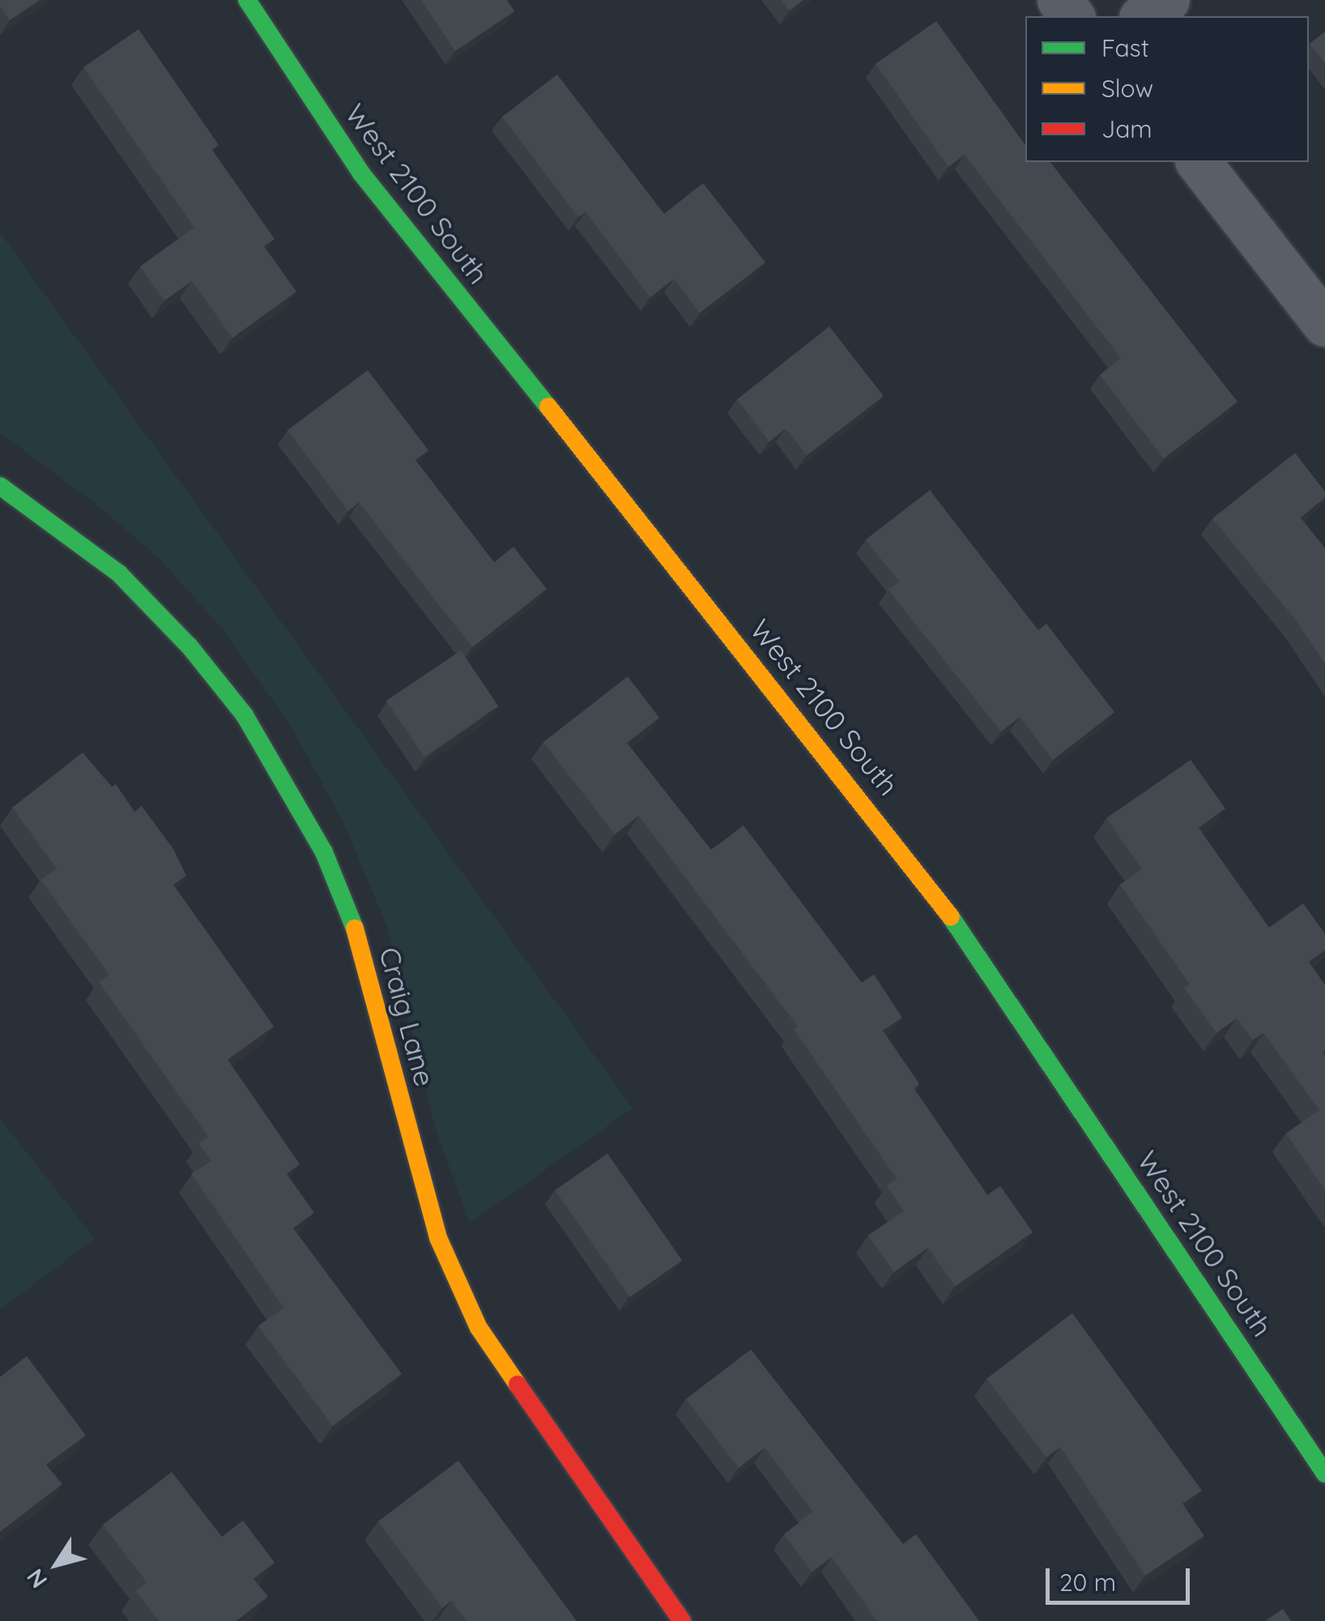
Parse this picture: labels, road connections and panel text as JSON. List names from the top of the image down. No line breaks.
{"streets":{"street":["West 2100 South","Craig Lane"]},"legend":["Fast","Slow","Jam"],"scale_bar":"20 m","north":"bottom left"}
